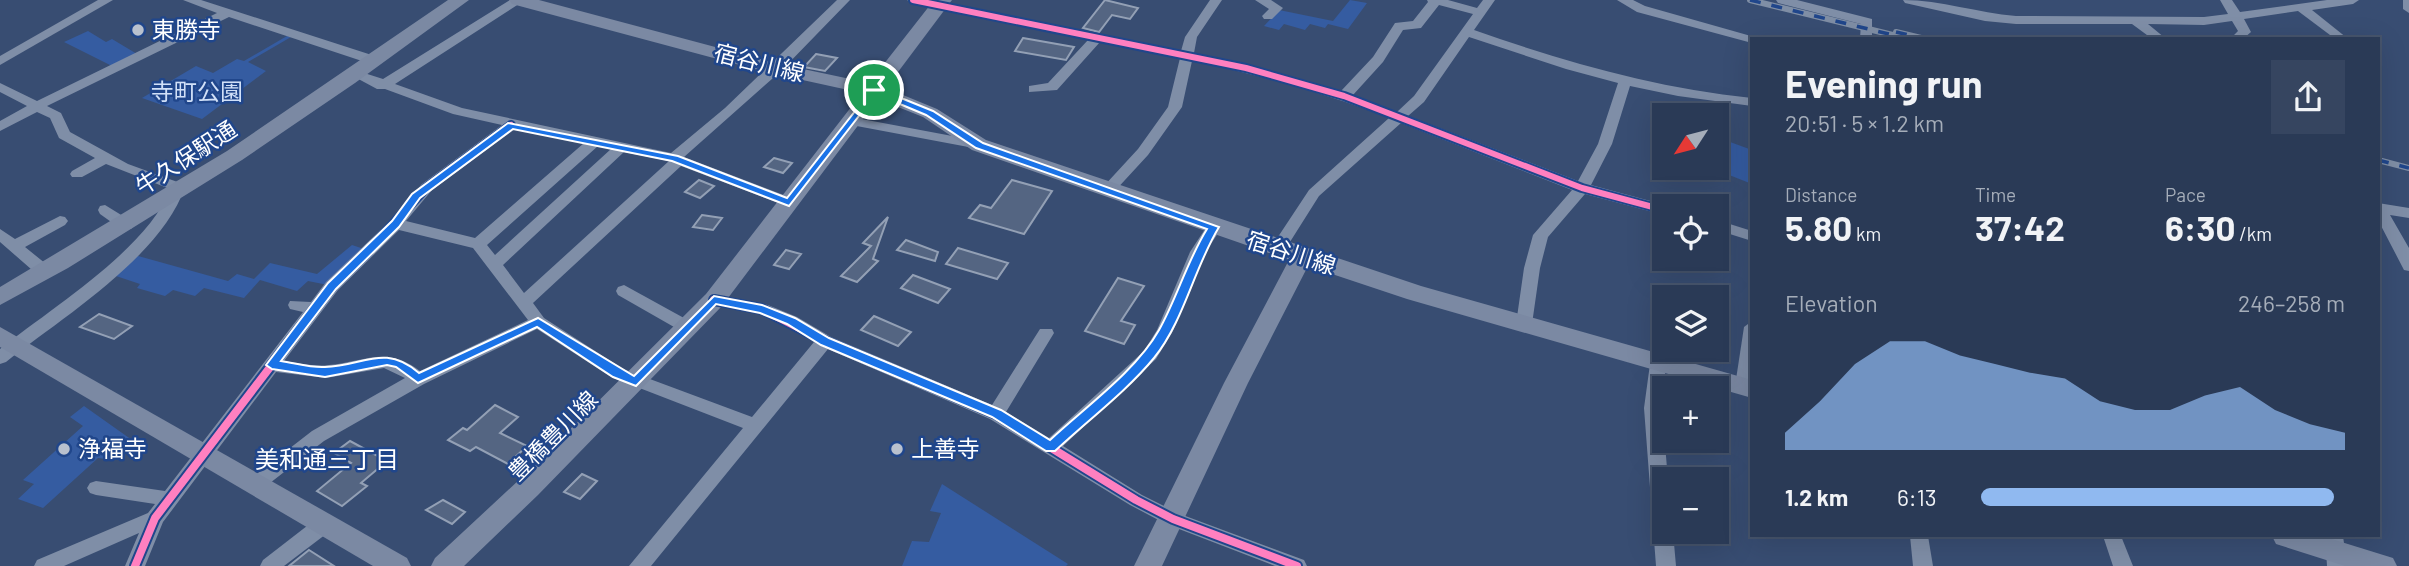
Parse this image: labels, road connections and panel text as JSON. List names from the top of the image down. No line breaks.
{"streets":{"main road":["宿谷川線","牛久保駅通","豊橋豊川線"]},"crossings":[["宿谷川線","豊橋豊川線"]],"districts":["美和通三丁目"],"parks":["寺町公園"],"places":["東勝寺","浄福寺","上善寺"],"north":"bottom left","page":{"heading":["Evening run","20:51 · 5 × 1.2 km"],"map_buttons":["+","−"],"stats":[["Distance","5.80 km"],["Time","37:42"],["Pace","6:30 /km"]],"chart":["Elevation","246–258 m"],"list":[{"name":"1.2 km","note":"6:13"}]}}
